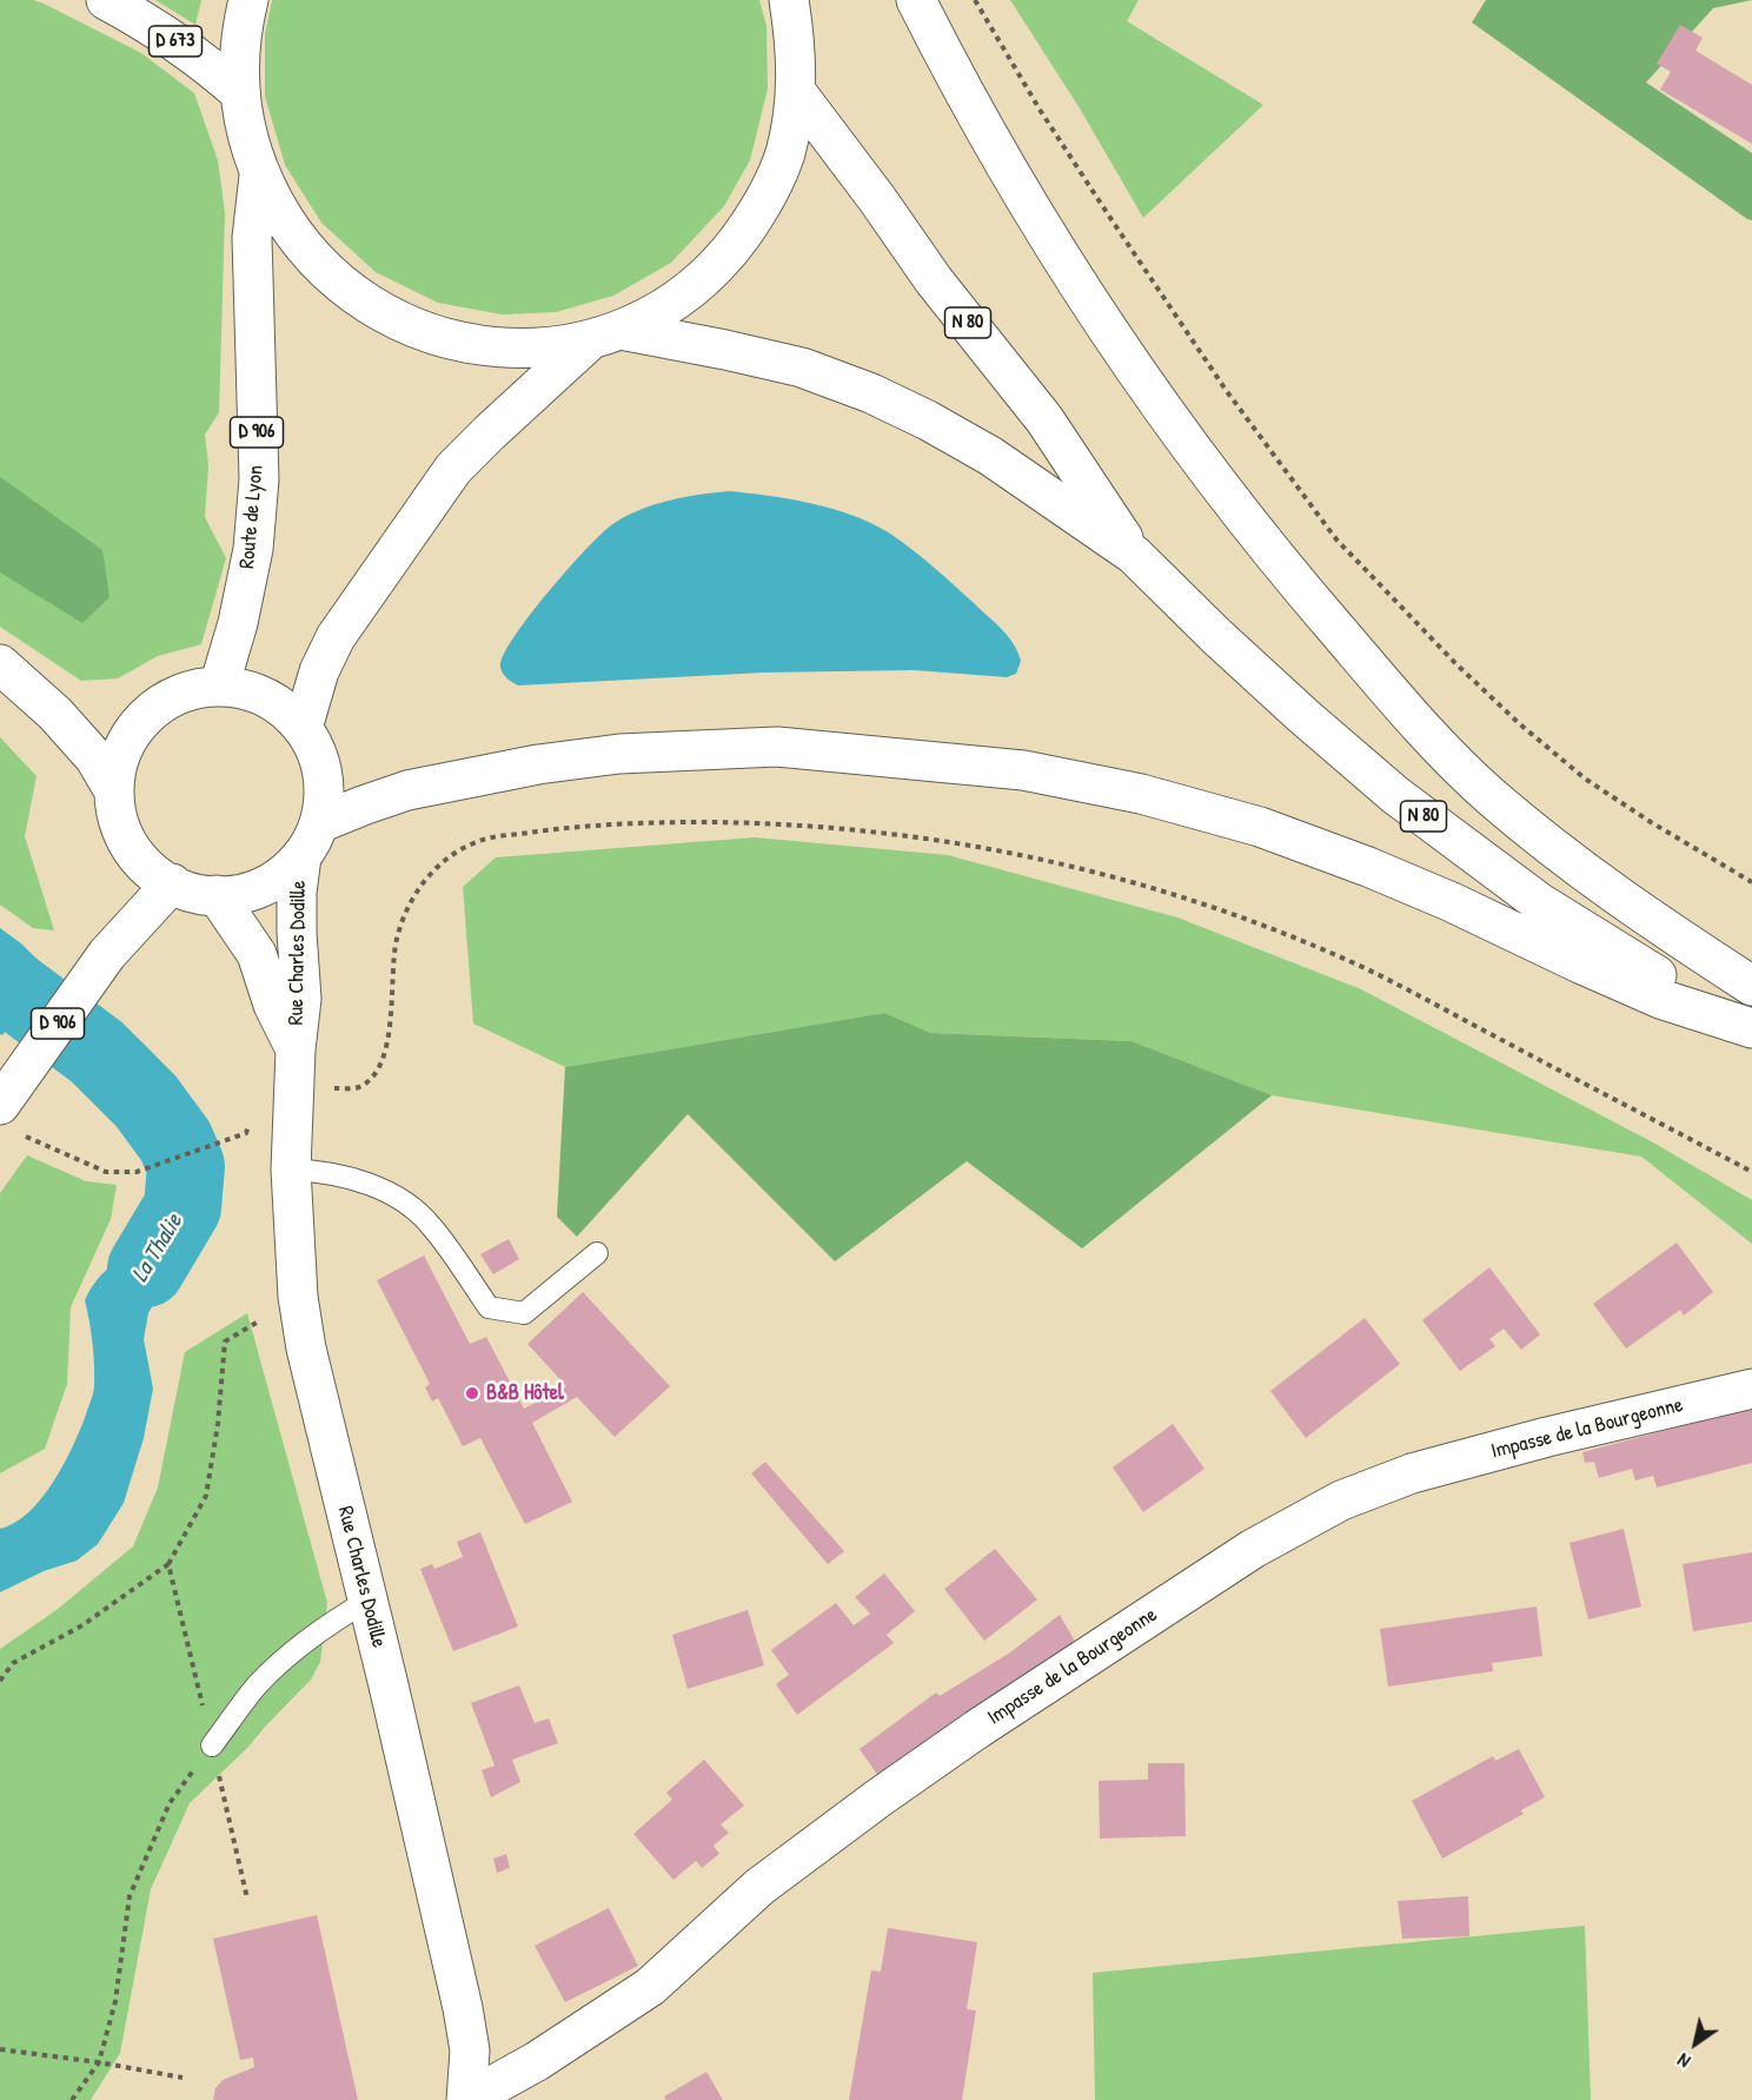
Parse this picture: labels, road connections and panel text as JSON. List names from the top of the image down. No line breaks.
{"streets":{"main road":["D 673","N 80","D 906","Route de Lyon","Rue Charles Dodille","Impasse de la Bourgeonne"]},"crossings":[["D 906","Route de Lyon"],["D 906","Rue Charles Dodille"],["Route de Lyon","Rue Charles Dodille"],["Rue Charles Dodille","Impasse de la Bourgeonne"]],"water":["La Thalie"],"places":["B&B Hôtel"],"north":"bottom left"}
